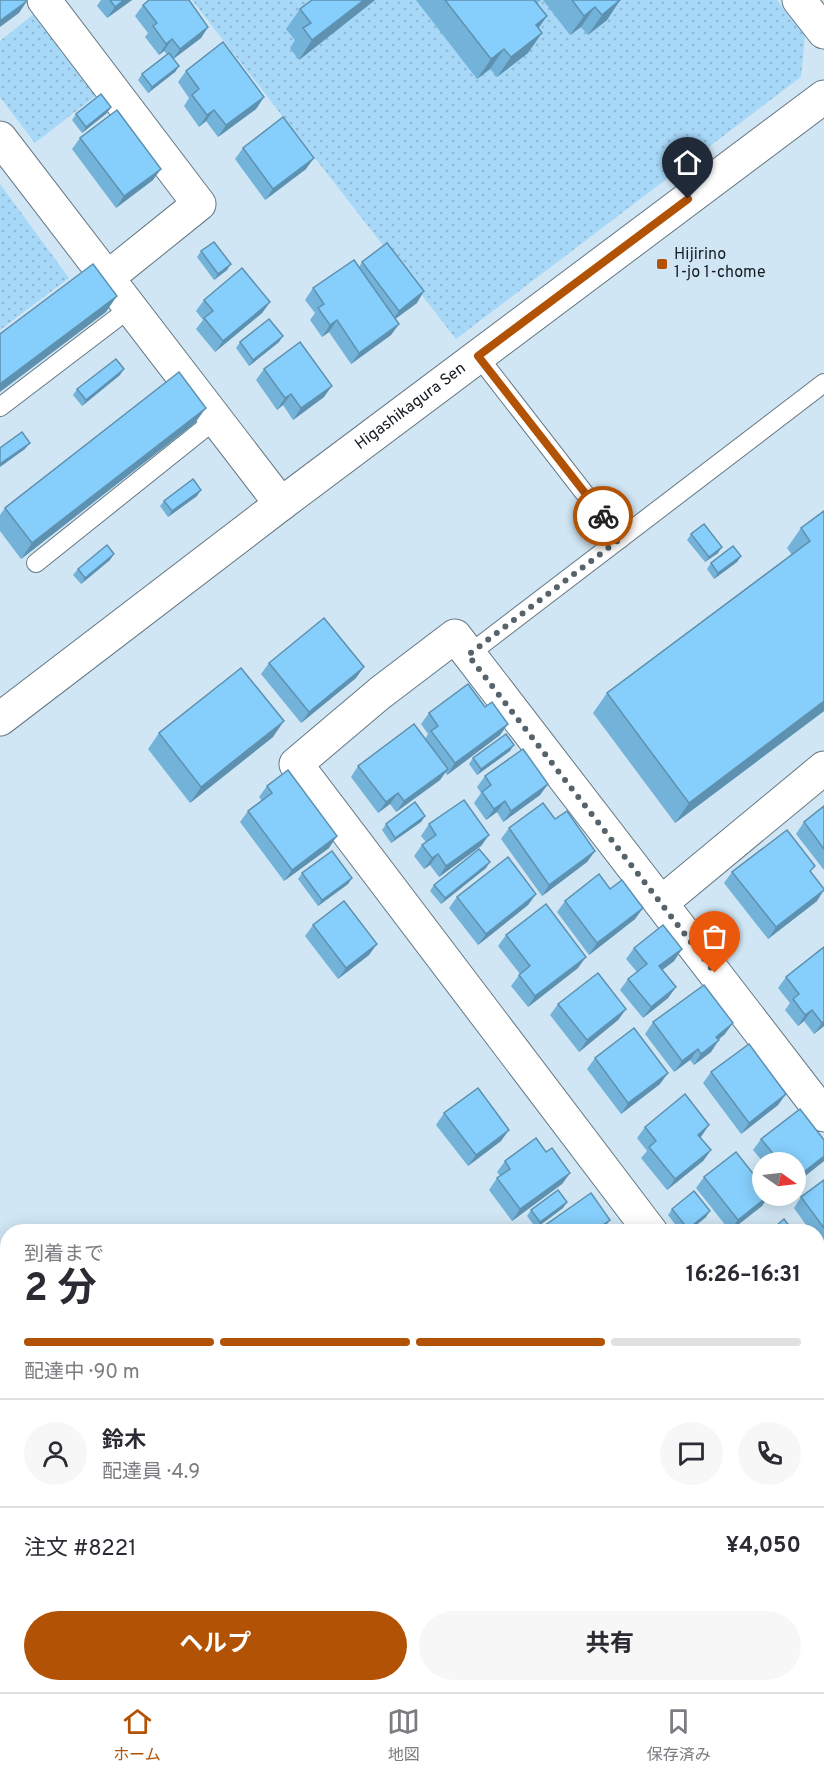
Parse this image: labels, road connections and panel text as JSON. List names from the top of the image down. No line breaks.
{"streets":{"street":["Higashikagura Sen"]},"places":{"transit":["Hijirino 1-jo 1-chome"]},"north":"right","page":{"heading":["2 分","到着まで","16:26–16:31"],"panel":["鈴木","配達員 · 4.9","注文 #8221","¥4,050"],"bar":"配達中 · 90 m","buttons":["ヘルプ","共有"],"tabs":["ホーム","地図","保存済み"]}}
